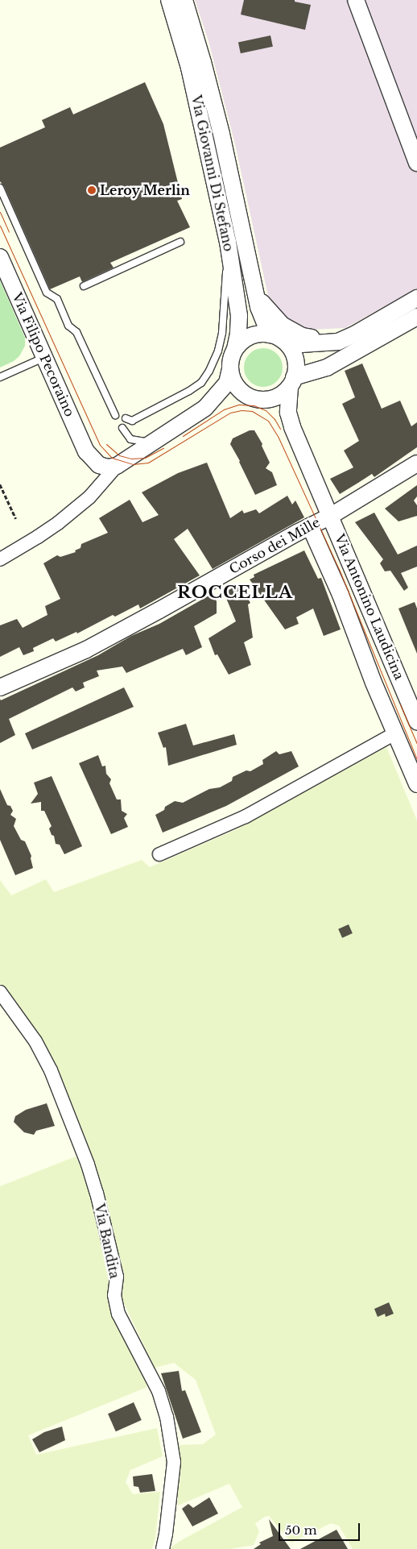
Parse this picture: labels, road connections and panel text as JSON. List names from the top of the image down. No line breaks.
{"streets":{"street":["Via Giovanni Di Stefano","Via Filipo Pecoraino","Corso dei Mille","Via Antonino Laudicina","Via Bandita"]},"crossings":[["Corso dei Mille","Via Antonino Laudicina"]],"districts":["ROCCELLA"],"places":["Leroy Merlin"],"scale_bar":"50 m"}
